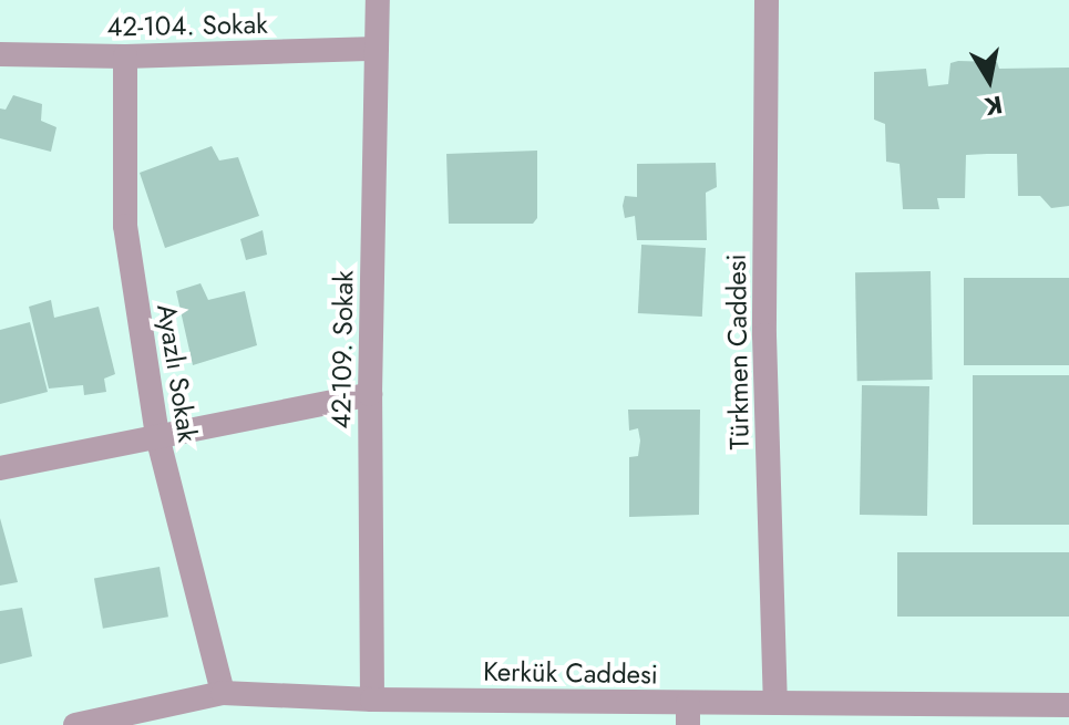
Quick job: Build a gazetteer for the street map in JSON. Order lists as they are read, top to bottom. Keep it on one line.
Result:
{"streets":{"street":["42-104. Sokak","42-109. Sokak","Türkmen Caddesi","Ayazlı Sokak","Kerkük Caddesi"]},"crossings":[["42-104. Sokak","42-109. Sokak"],["42-104. Sokak","Ayazlı Sokak"],["42-109. Sokak","Kerkük Caddesi"],["Türkmen Caddesi","Kerkük Caddesi"],["Ayazlı Sokak","Kerkük Caddesi"]],"north":"bottom"}
